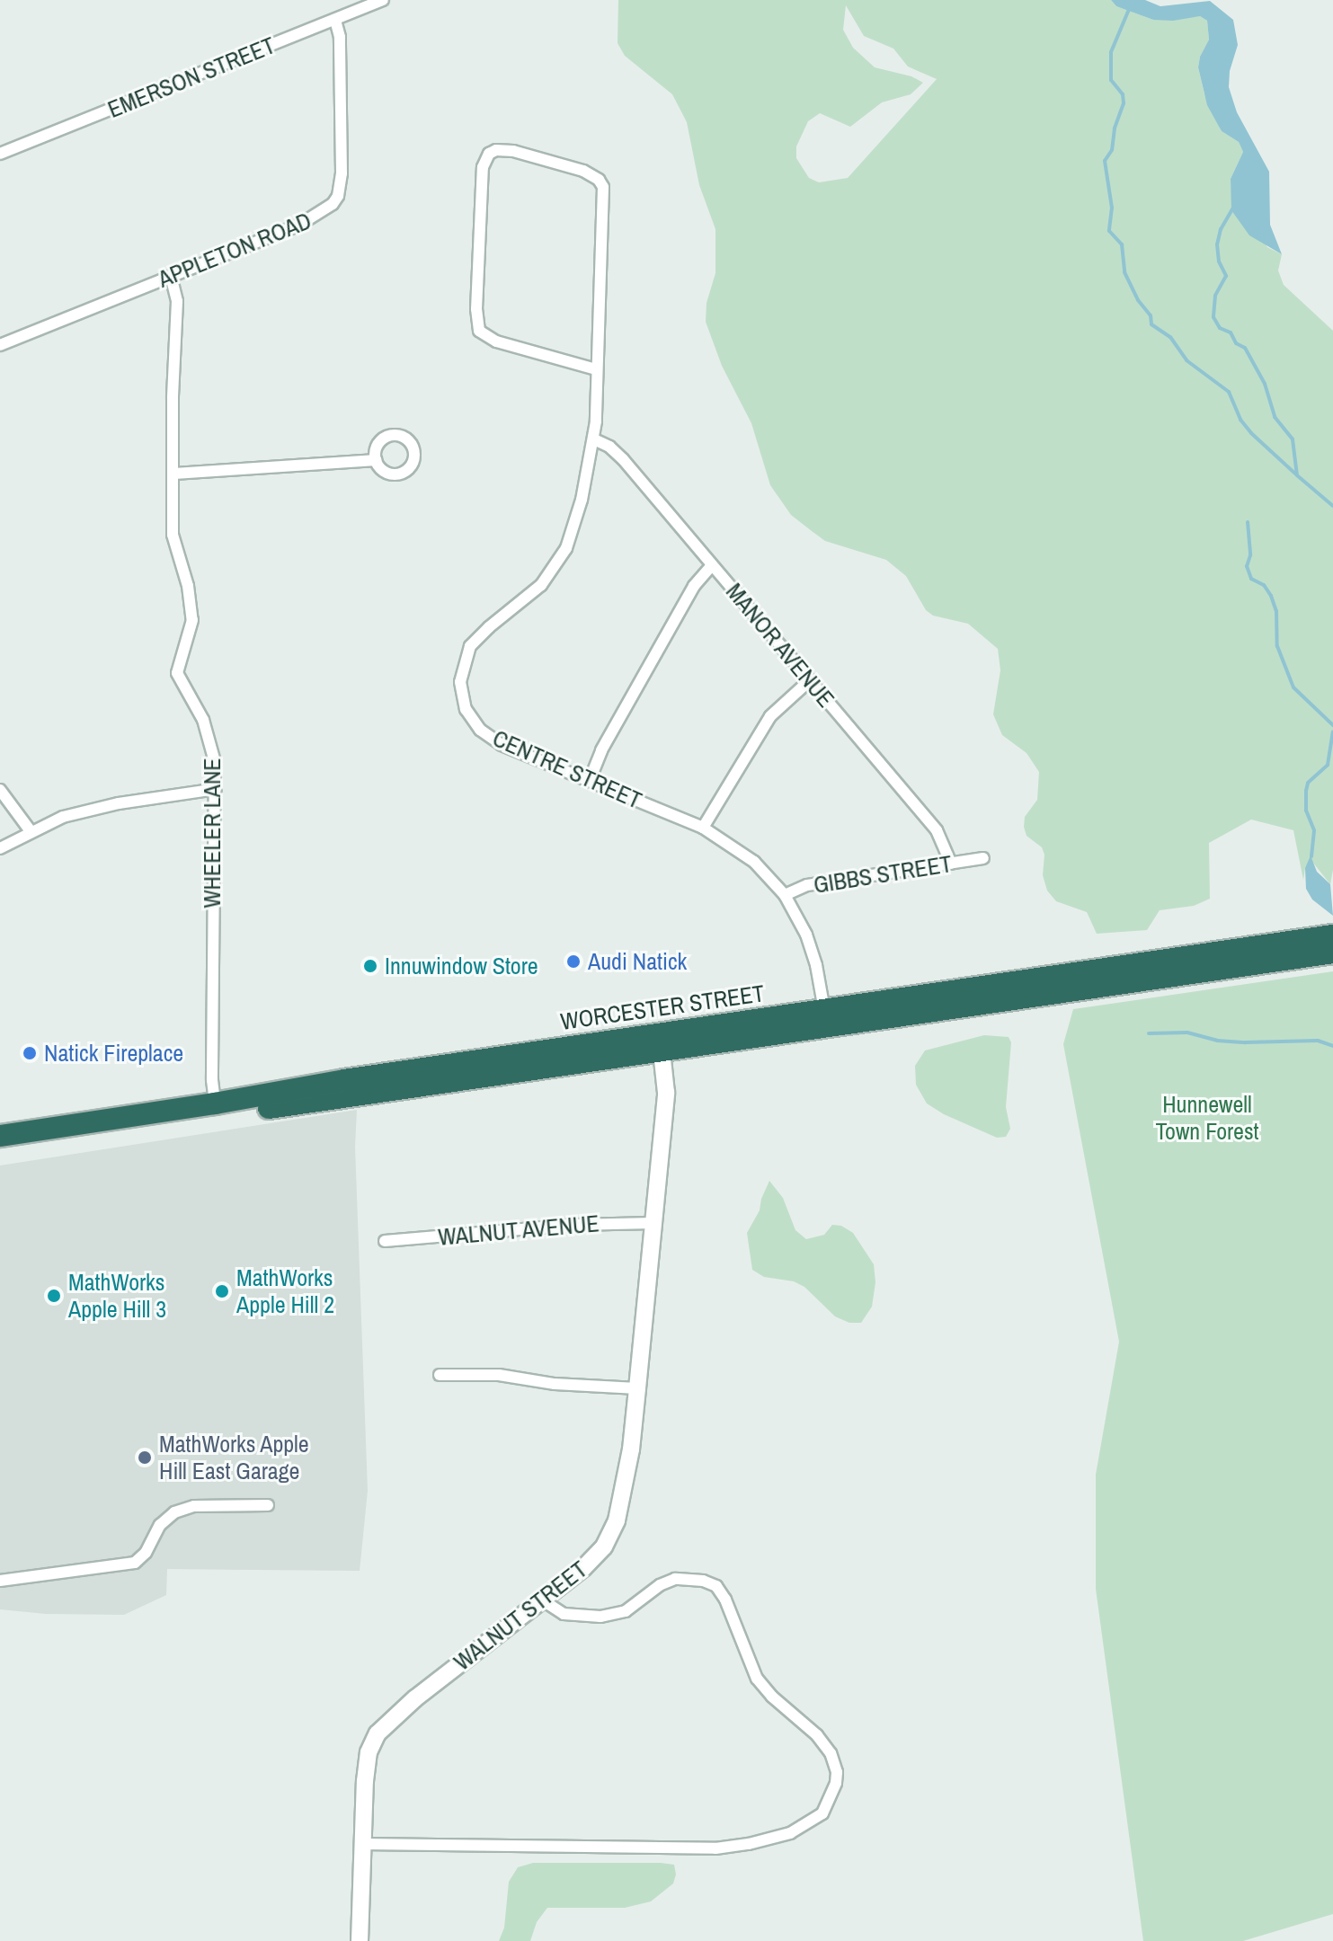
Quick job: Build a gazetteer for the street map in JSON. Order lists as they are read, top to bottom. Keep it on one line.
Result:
{"streets":{"highway":["WORCESTER STREET"],"street":["EMERSON STREET","APPLETON ROAD","MANOR AVENUE","CENTRE STREET","WHEELER LANE","GIBBS STREET","WALNUT AVENUE","WALNUT STREET"]},"crossings":[["EMERSON STREET","APPLETON ROAD"],["APPLETON ROAD","WHEELER LANE"],["MANOR AVENUE","CENTRE STREET"],["MANOR AVENUE","GIBBS STREET"],["CENTRE STREET","GIBBS STREET"],["CENTRE STREET","WORCESTER STREET"],["WHEELER LANE","WORCESTER STREET"],["WORCESTER STREET","WALNUT STREET"],["WALNUT AVENUE","WALNUT STREET"]],"parks":["Hunnewell Town Forest"],"places":["Audi Natick","Innuwindow Store","Natick Fireplace","MathWorks Apple Hill 2","MathWorks Apple Hill 3","MathWorks Apple Hill East Garage"]}
